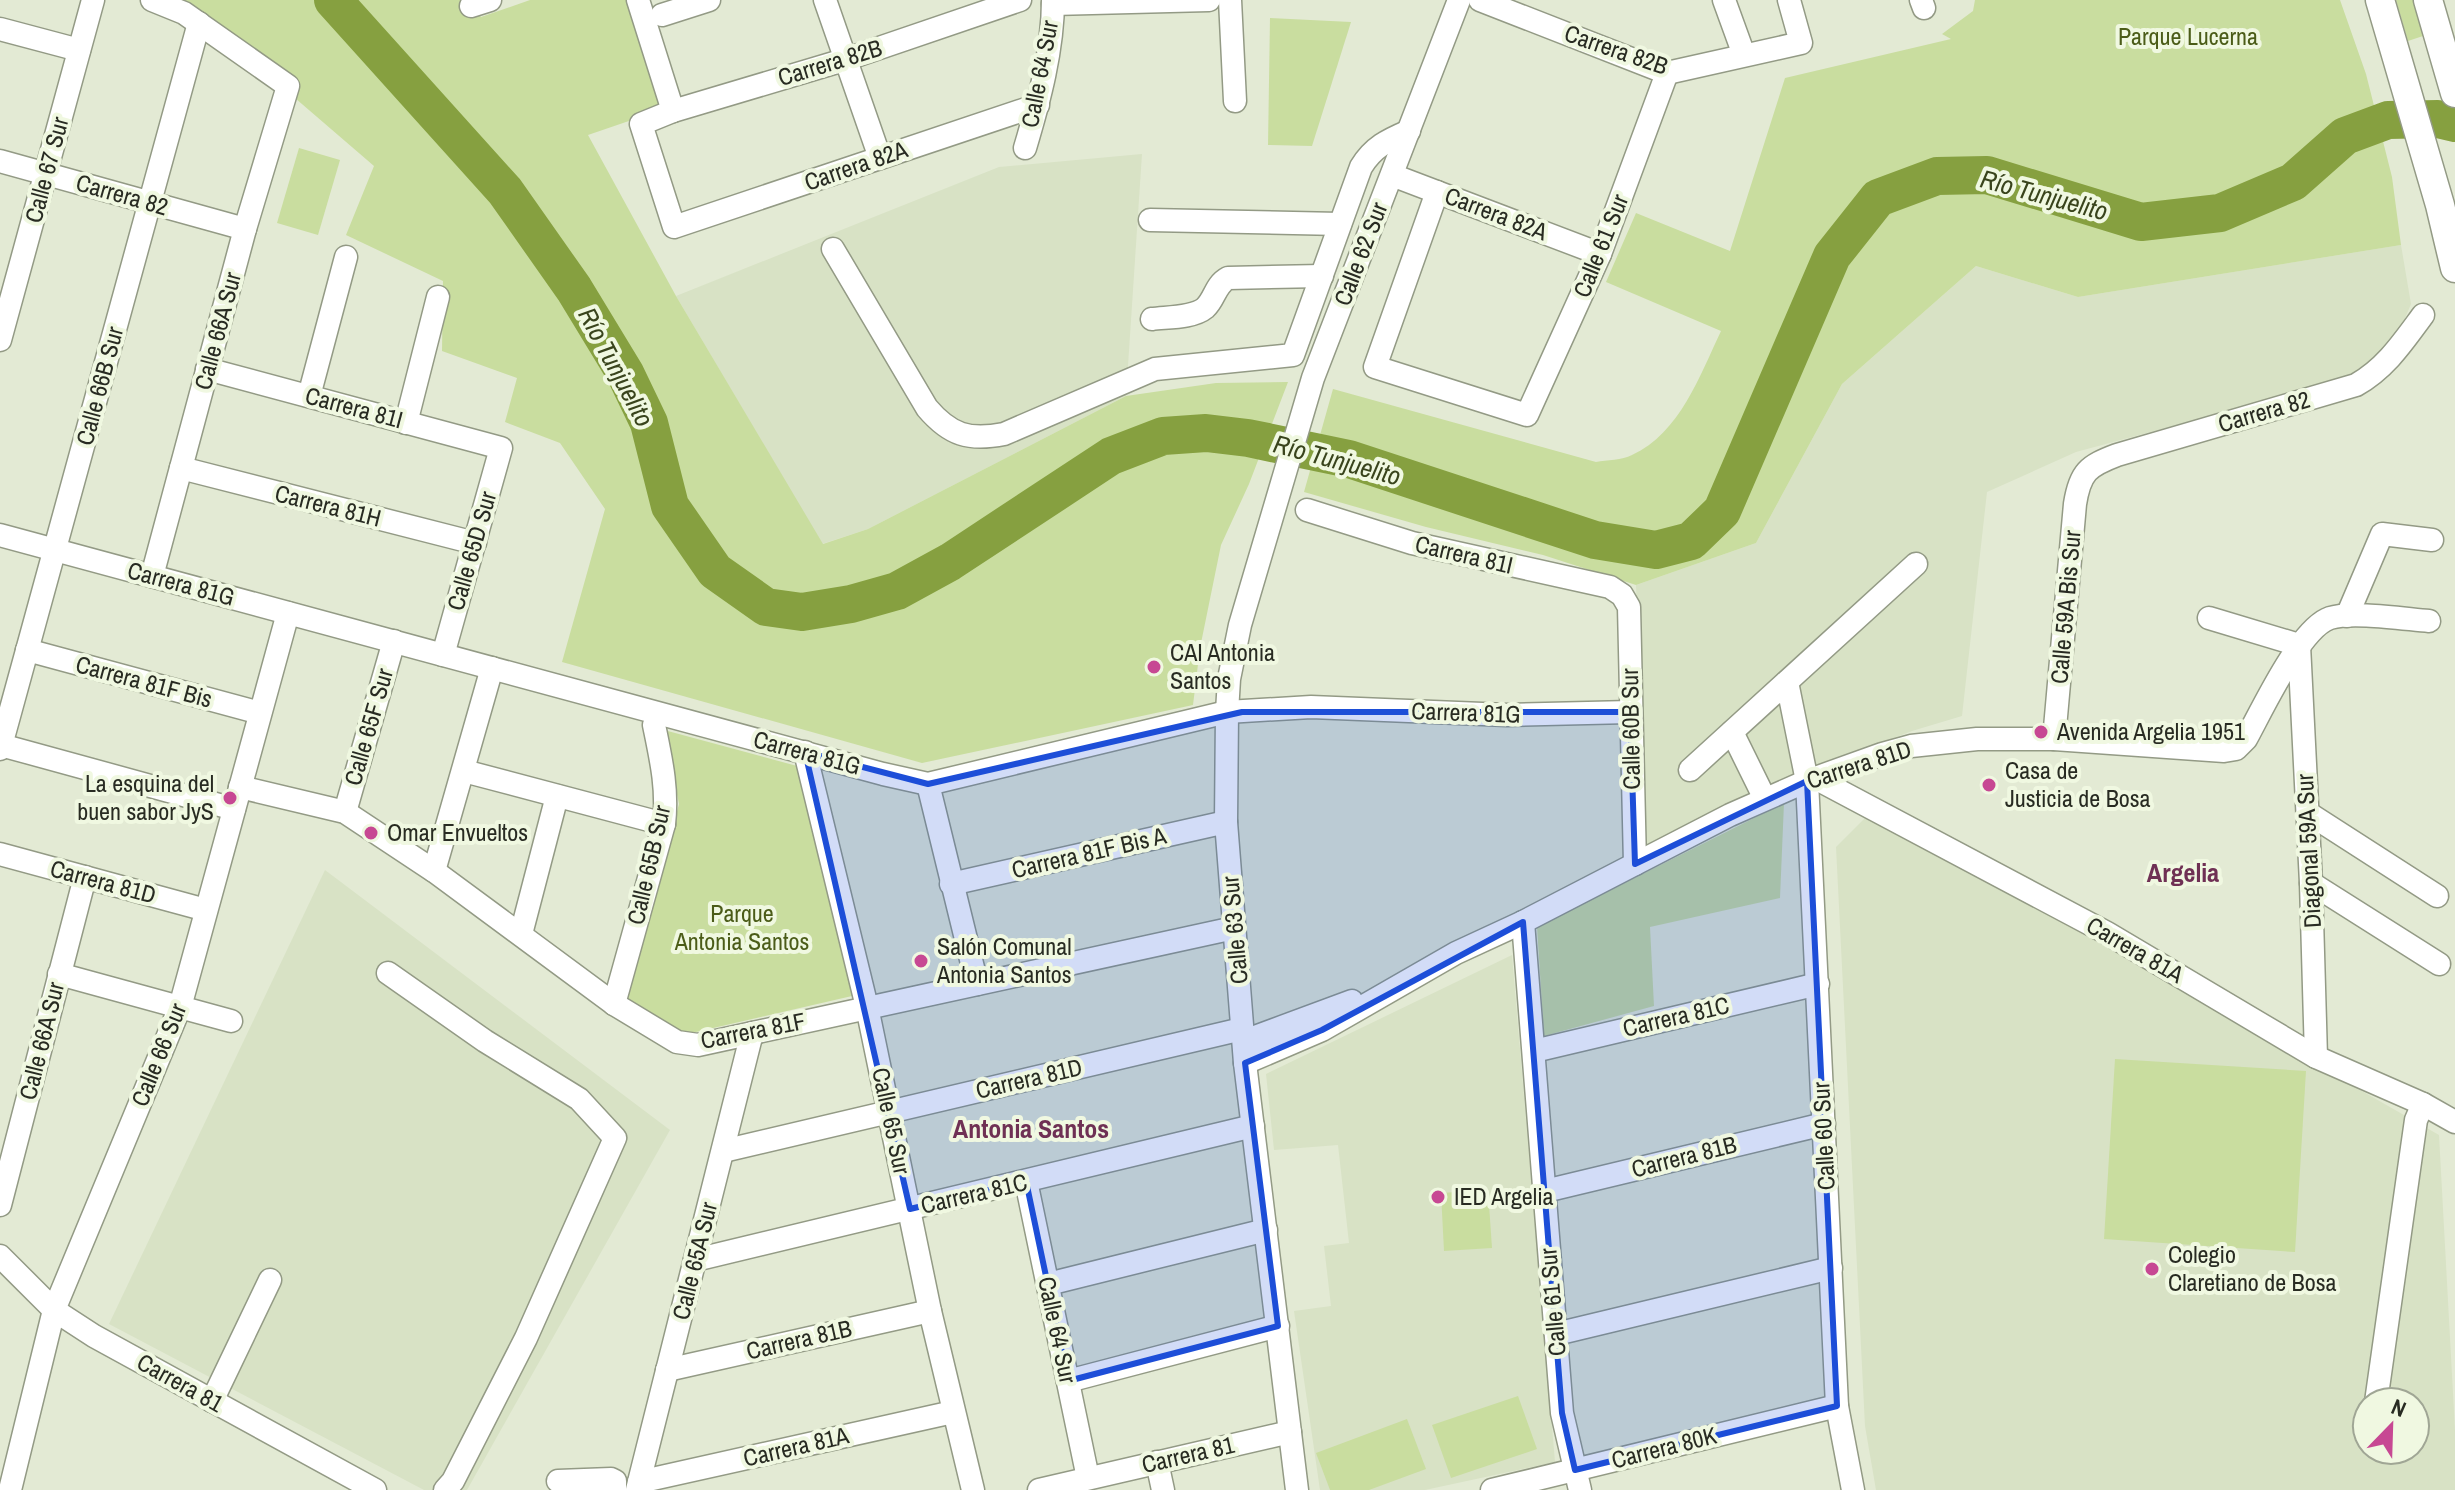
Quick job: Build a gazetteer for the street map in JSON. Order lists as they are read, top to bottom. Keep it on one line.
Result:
{"streets":{"street":["Carrera 82B","Calle 64 Sur","Carrera 82A","Calle 67 Sur","Carrera 82","Calle 61 Sur","Calle 62 Sur","Calle 66A Sur","Calle 66B Sur","Carrera 81I","Carrera 81H","Calle 65D Sur","Carrera 81G","Calle 59A Bis Sur","Carrera 81F Bis","Calle 65F Sur","Calle 60B Sur","Carrera 81D","Diagonal 59A Sur","Carrera 81F Bis A","Calle 65B Sur","Calle 63 Sur","Carrera 81A","Carrera 81C","Carrera 81F","Calle 66 Sur","Calle 65 Sur","Calle 60 Sur","Carrera 81B","Calle 65A Sur","Carrera 81","Carrera 80K"]},"crossings":[["Carrera 82B","Carrera 82A"],["Carrera 82B","Calle 61 Sur"],["Calle 64 Sur","Carrera 82A"],["Calle 64 Sur","Carrera 81C"],["Calle 64 Sur","Carrera 81"],["Carrera 82A","Calle 61 Sur"],["Carrera 82A","Calle 62 Sur"],["Calle 67 Sur","Carrera 82"],["Carrera 82","Calle 66A Sur"],["Carrera 82","Calle 66B Sur"],["Carrera 82","Calle 59A Bis Sur"],["Calle 61 Sur","Carrera 81D"],["Calle 61 Sur","Carrera 81C"],["Calle 61 Sur","Carrera 81B"],["Calle 61 Sur","Carrera 80K"],["Calle 62 Sur","Calle 63 Sur"],["Calle 66A Sur","Calle 66B Sur"],["Calle 66A Sur","Carrera 81I"],["Calle 66A Sur","Carrera 81H"],["Calle 66A Sur","Carrera 81G"],["Calle 66A Sur","Carrera 81D"],["Calle 66B Sur","Carrera 81G"],["Calle 66B Sur","Carrera 81F Bis"],["Calle 66B Sur","Carrera 81F"],["Carrera 81I","Calle 65D Sur"],["Carrera 81I","Calle 60B Sur"],["Carrera 81H","Calle 65D Sur"],["Calle 65D Sur","Carrera 81G"],["Carrera 81G","Calle 65F Sur"],["Carrera 81G","Calle 60B Sur"],["Carrera 81G","Calle 63 Sur"],["Carrera 81G","Calle 66 Sur"],["Carrera 81G","Calle 65 Sur"],["Calle 59A Bis Sur","Carrera 81D"],["Carrera 81F Bis","Calle 66 Sur"],["Calle 65F Sur","Carrera 81F"],["Calle 60B Sur","Carrera 81D"],["Carrera 81D","Diagonal 59A Sur"],["Carrera 81D","Calle 63 Sur"],["Carrera 81D","Carrera 81A"],["Carrera 81D","Calle 66 Sur"],["Carrera 81D","Calle 65 Sur"],["Carrera 81D","Calle 60 Sur"],["Carrera 81D","Calle 65A Sur"],["Diagonal 59A Sur","Carrera 81A"],["Carrera 81F Bis A","Calle 63 Sur"],["Calle 65B Sur","Carrera 81F"],["Calle 63 Sur","Carrera 81C"],["Calle 63 Sur","Carrera 81F"],["Calle 63 Sur","Carrera 81"],["Carrera 81A","Calle 65 Sur"],["Carrera 81A","Calle 60 Sur"],["Carrera 81A","Calle 65A Sur"],["Carrera 81C","Calle 65 Sur"],["Carrera 81C","Calle 60 Sur"],["Carrera 81C","Calle 65A Sur"],["Carrera 81F","Calle 66 Sur"],["Carrera 81F","Calle 65 Sur"],["Carrera 81F","Calle 65A Sur"],["Calle 66 Sur","Carrera 81"],["Calle 65 Sur","Carrera 81B"],["Calle 60 Sur","Carrera 81B"],["Calle 60 Sur","Carrera 80K"],["Carrera 81B","Calle 65A Sur"]],"districts":["Argelia","Antonia Santos"],"water":["Río Tunjuelito"],"parks":["Parque Lucerna","Parque Antonia Santos"],"places":["CAI Antonia Santos","Avenida Argelia 1951","Casa de Justicia de Bosa","La esquina del buen sabor JyS","Omar Envueltos","Salón Comunal Antonia Santos","IED Argelia","Colegio Claretiano de Bosa"],"north":"top right"}
